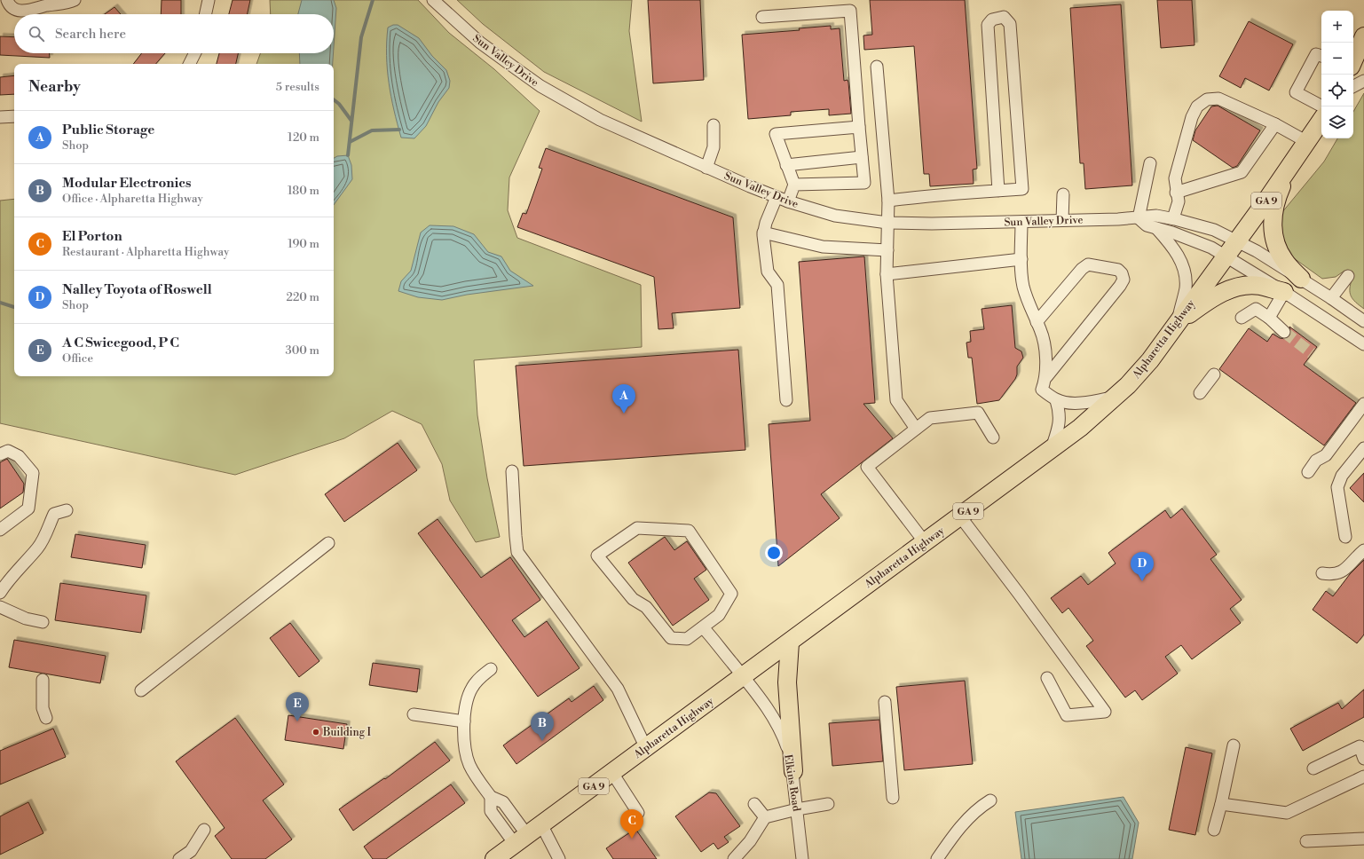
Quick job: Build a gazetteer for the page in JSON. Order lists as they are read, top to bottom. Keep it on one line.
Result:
{"streets":{"highway":["GA 9","Alpharetta Highway"],"street":["Sun Valley Drive","Elkins Road"]},"crossings":[["Sun Valley Drive","Alpharetta Highway"],["Alpharetta Highway","Elkins Road"]],"places":["Building I"],"page":{"map_buttons":["+","−"],"search":"Search here","heading":["Nearby","5 results"],"list":[{"mark":"A","name":"Public Storage","note":"Shop","value":"120 m"},{"mark":"B","name":"Modular Electronics","note":"Office · Alpharetta Highway","value":"180 m"},{"mark":"C","name":"El Porton","note":"Restaurant · Alpharetta Highway","value":"190 m"},{"mark":"D","name":"Nalley Toyota of Roswell","note":"Shop","value":"220 m"},{"mark":"E","name":"A C Swicegood, P C","note":"Office","value":"300 m"}],"pins":["A","D","E","B","C"]}}
